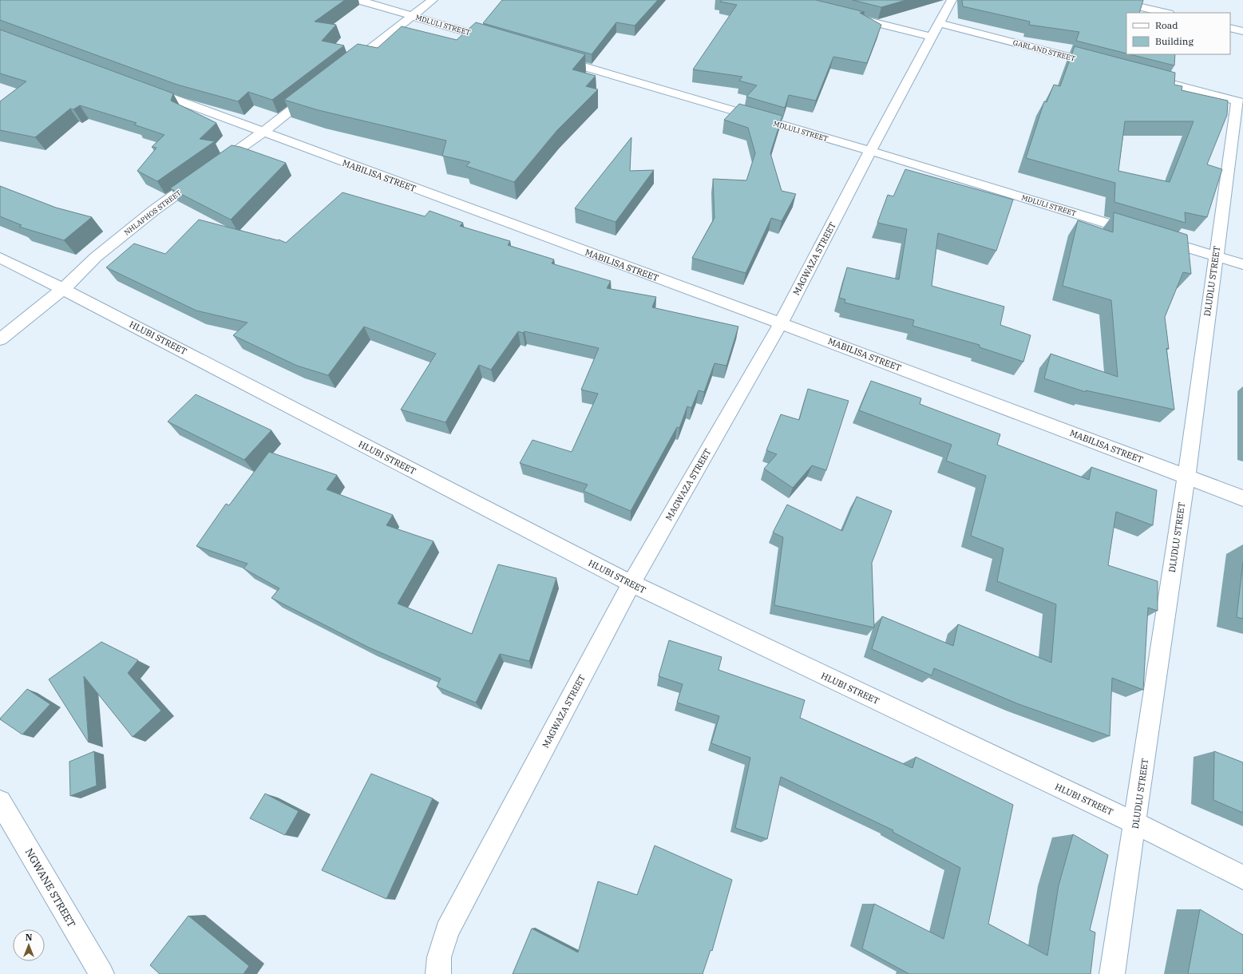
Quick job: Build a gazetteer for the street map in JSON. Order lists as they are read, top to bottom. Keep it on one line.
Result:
{"streets":{"street":["MDLULI STREET","GARLAND STREET","MABILISA STREET","NHLAPHOS STREET","MAGWAZA STREET","DLUDLU STREET","HLUBI STREET","NGWANE STREET"]},"crossings":[["MDLULI STREET","MAGWAZA STREET"],["GARLAND STREET","MAGWAZA STREET"],["MABILISA STREET","NHLAPHOS STREET"],["MABILISA STREET","MAGWAZA STREET"],["MABILISA STREET","DLUDLU STREET"],["NHLAPHOS STREET","HLUBI STREET"],["MAGWAZA STREET","HLUBI STREET"],["DLUDLU STREET","HLUBI STREET"]],"legend":["Road","Building"],"north":"top"}
